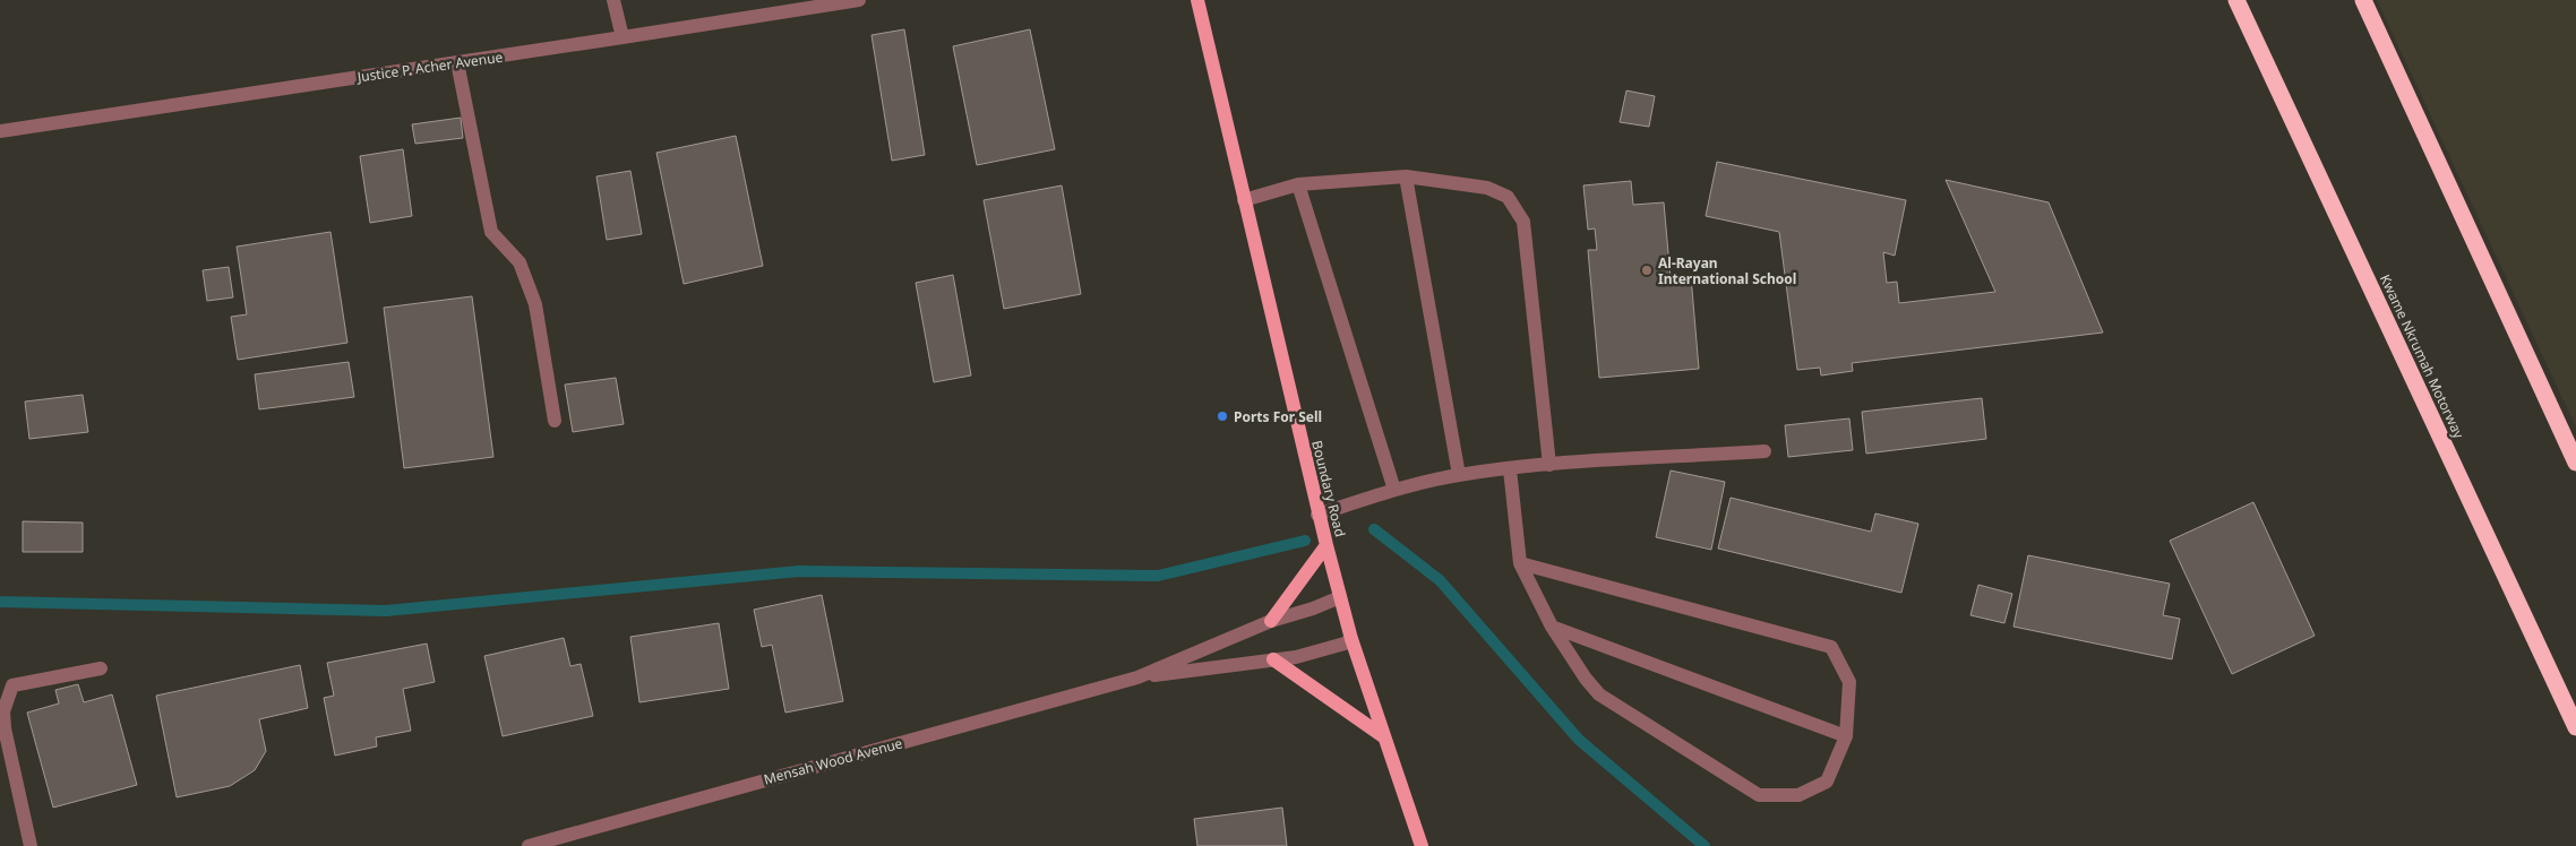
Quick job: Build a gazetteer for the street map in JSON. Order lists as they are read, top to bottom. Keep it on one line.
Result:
{"streets":{"highway":["Kwame Nkrumah Motorway"],"main road":["Boundary Road"],"street":["Justice P. Acher Avenue","Mensah Wood Avenue"]},"crossings":[["Boundary Road","Mensah Wood Avenue"]],"places":["Al-Rayan International School","Ports For Sell"]}
